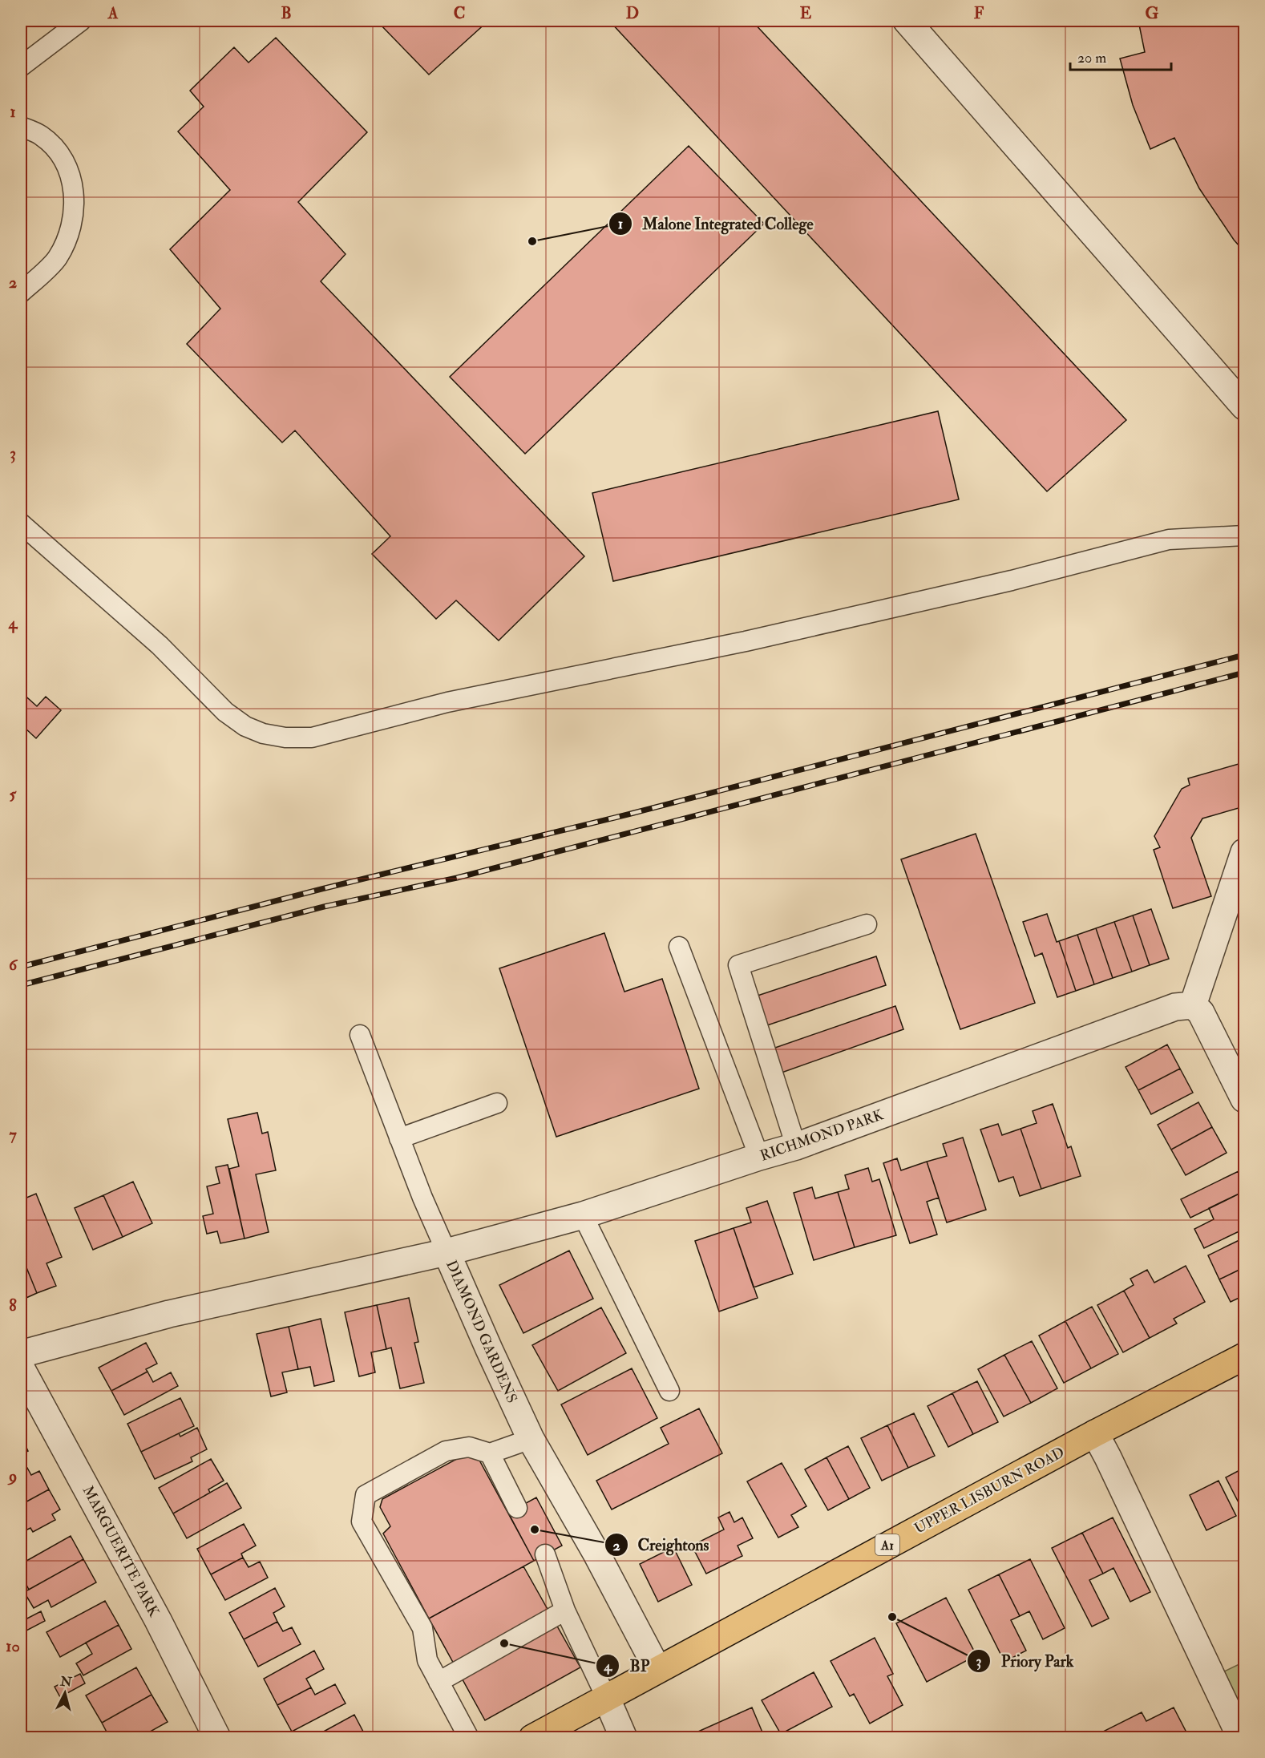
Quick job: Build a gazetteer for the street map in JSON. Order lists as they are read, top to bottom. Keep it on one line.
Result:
{"streets":{"main road":["UPPER LISBURN ROAD","A1"],"street":["RICHMOND PARK","DIAMOND GARDENS","MARGUERITE PARK"]},"crossings":[["RICHMOND PARK","DIAMOND GARDENS"],["DIAMOND GARDENS","UPPER LISBURN ROAD"]],"places":["Malone Integrated College","Creightons","Priory Park","BP"],"scale_bar":"20 m","north":"top","grid":{"columns":["A","B","C","D","E","F","G"],"rows":["1","2","3","4","5","6","7","8","9","10"]}}
